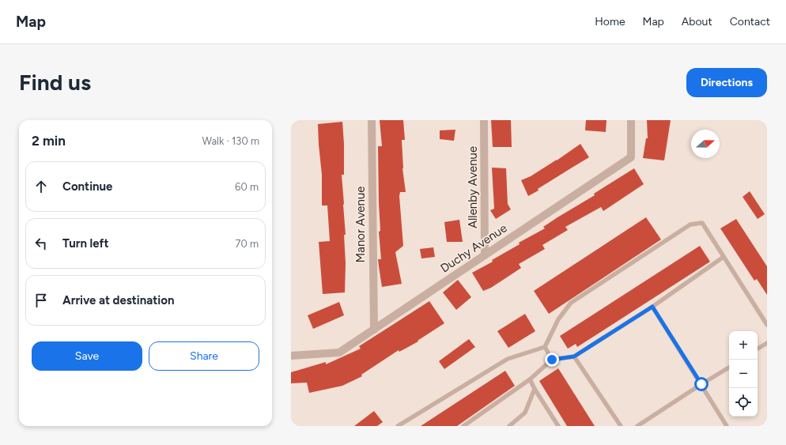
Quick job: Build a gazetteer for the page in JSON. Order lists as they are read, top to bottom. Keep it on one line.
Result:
{"streets":{"street":["Allenby Avenue","Manor Avenue","Duchy Avenue"]},"crossings":[["Allenby Avenue","Duchy Avenue"],["Manor Avenue","Duchy Avenue"]],"north":"right","page":{"header":"Map","nav":["Home","Map","About","Contact"],"buttons":["Directions",["Save","Share"]],"title":"Find us","heading":["2 min","Walk · 130 m"],"list":[["Continue","60 m"],["Turn left","70 m"],"Arrive at destination"],"map_buttons":["+","−"]}}
